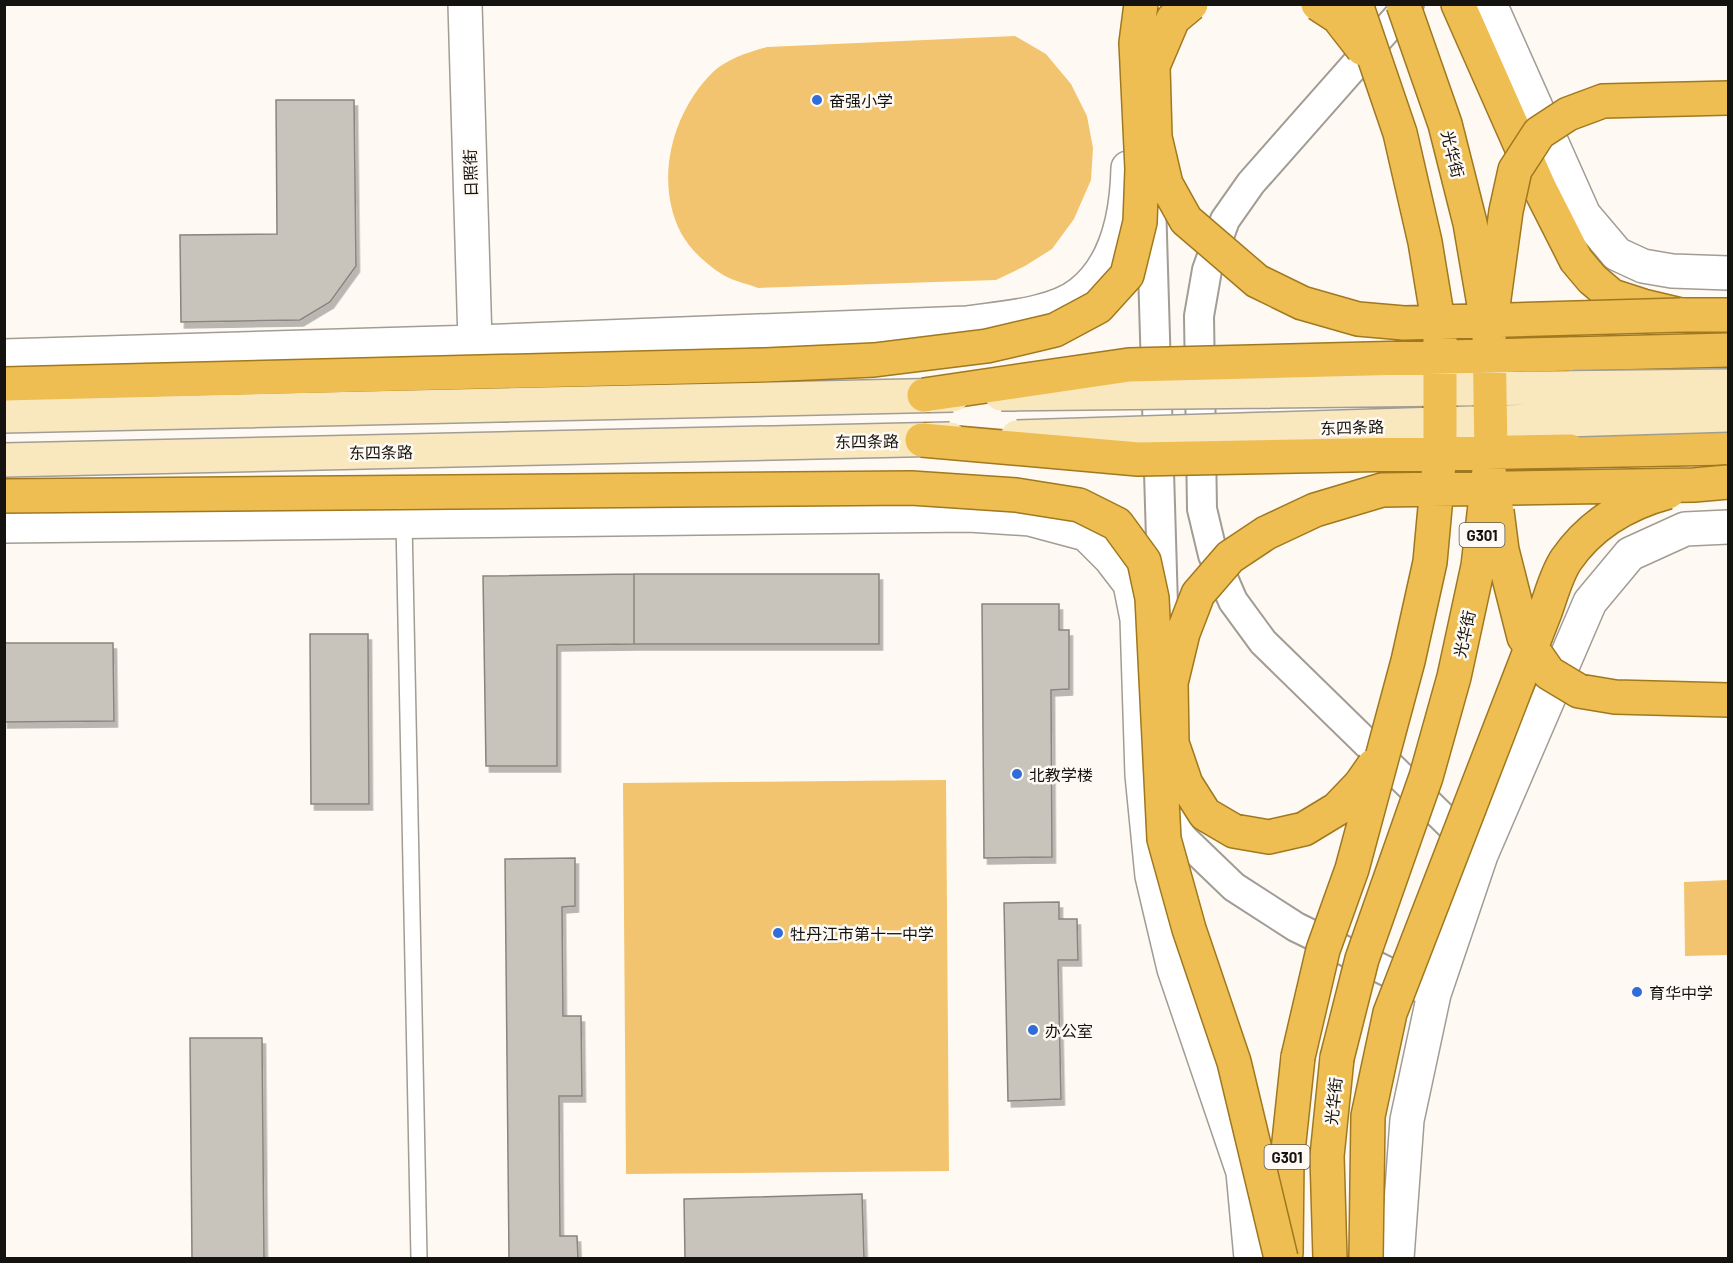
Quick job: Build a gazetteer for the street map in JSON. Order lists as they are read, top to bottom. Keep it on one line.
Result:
{"streets":{"highway":["光华街","G301"],"main road":["东四条路"],"street":["日照街"]},"places":["奋强小学","北教学楼","牡丹江市第十一中学","育华中学","办公室"]}
